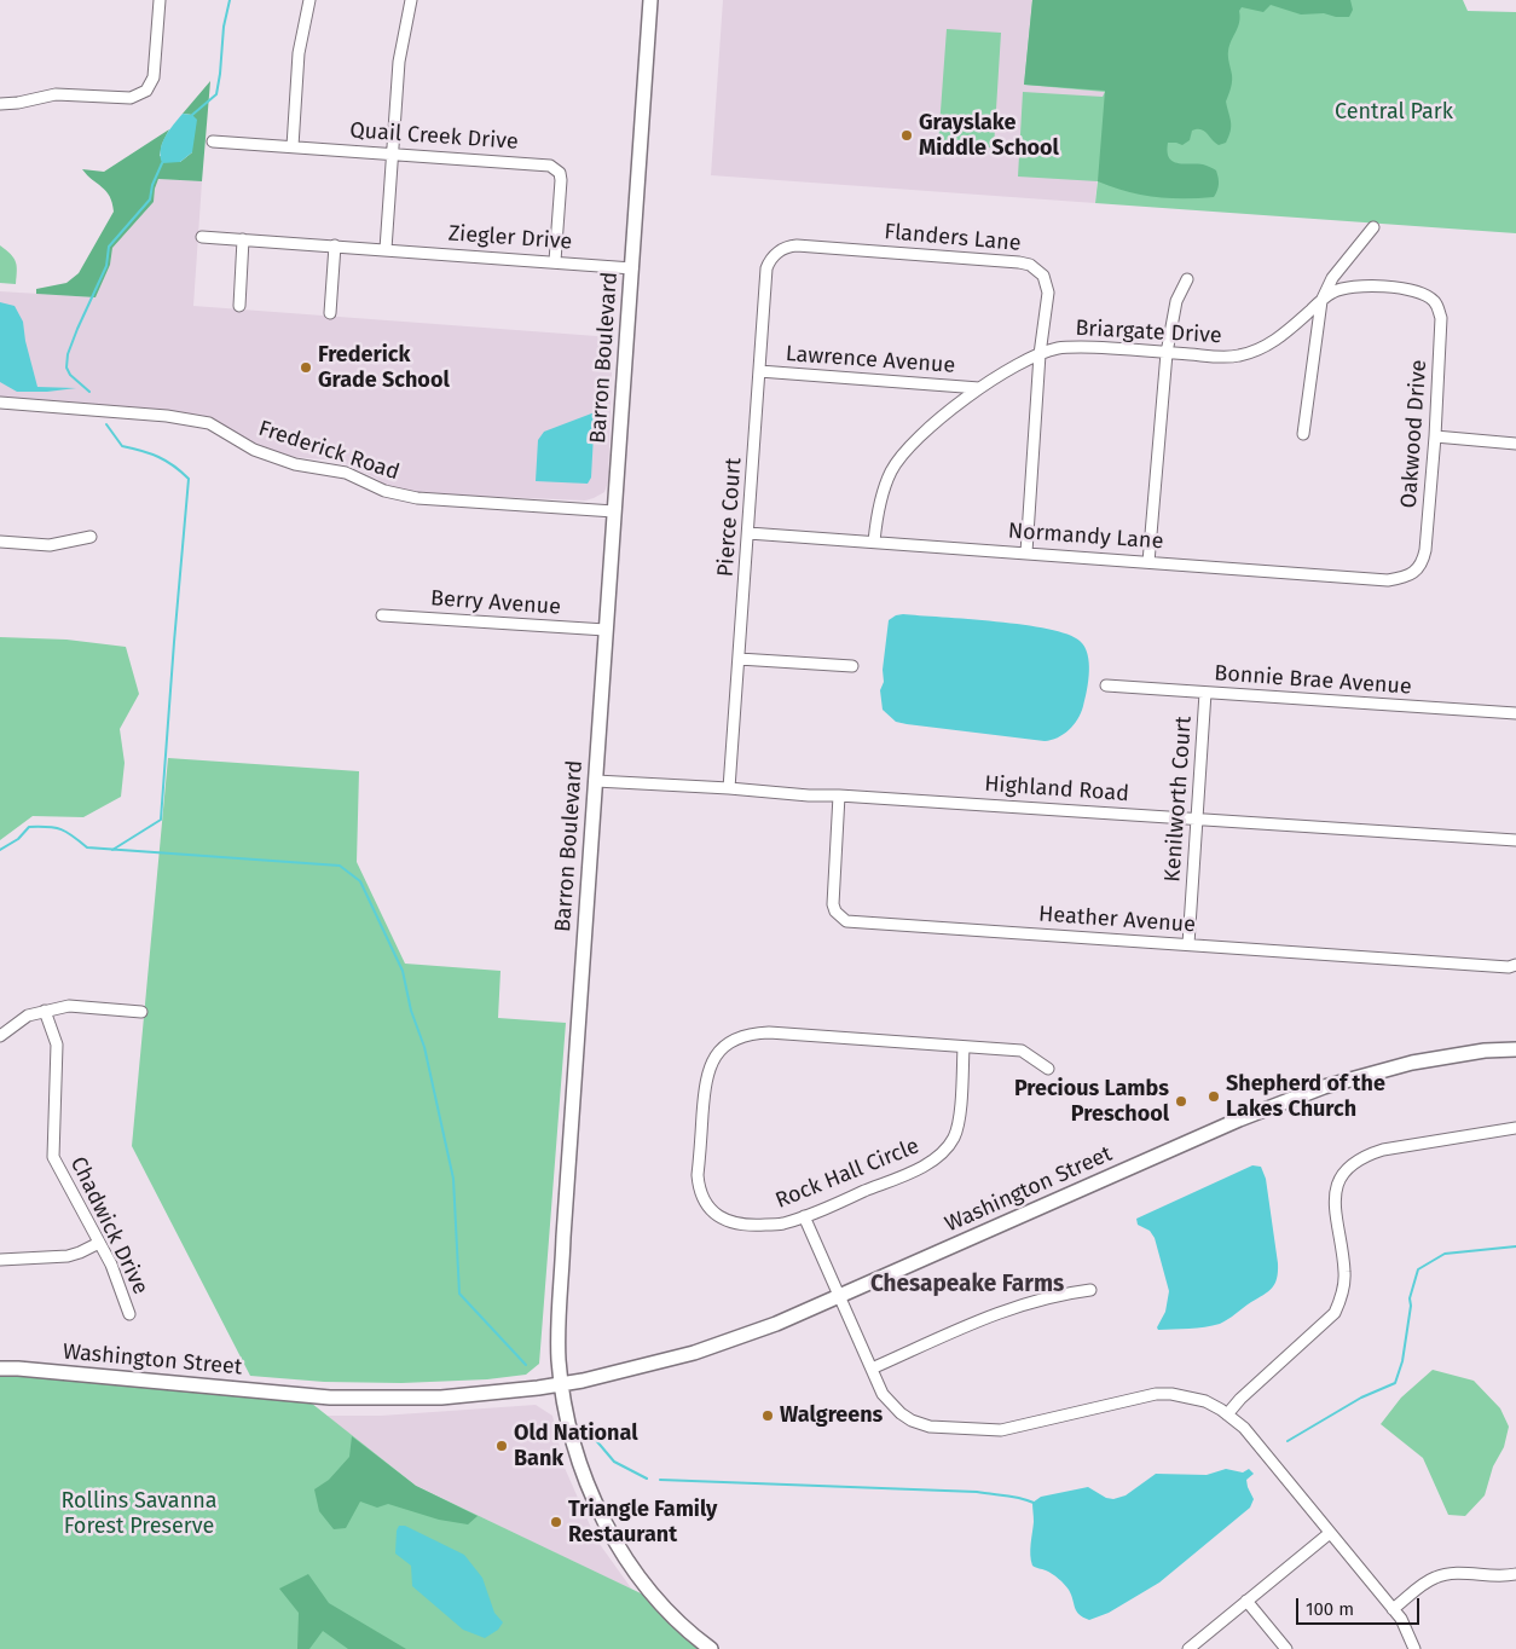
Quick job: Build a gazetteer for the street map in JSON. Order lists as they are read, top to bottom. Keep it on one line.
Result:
{"streets":{"main road":["Barron Boulevard","Washington Street"],"street":["Quail Creek Drive","Ziegler Drive","Flanders Lane","Briargate Drive","Lawrence Avenue","Oakwood Drive","Frederick Road","Pierce Court","Normandy Lane","Berry Avenue","Bonnie Brae Avenue","Highland Road","Kenilworth Court","Heather Avenue","Rock Hall Circle","Chadwick Drive"]},"crossings":[["Quail Creek Drive","Ziegler Drive"],["Ziegler Drive","Barron Boulevard"],["Flanders Lane","Briargate Drive"],["Flanders Lane","Pierce Court"],["Briargate Drive","Lawrence Avenue"],["Briargate Drive","Oakwood Drive"],["Briargate Drive","Normandy Lane"],["Barron Boulevard","Frederick Road"],["Barron Boulevard","Berry Avenue"],["Barron Boulevard","Highland Road"],["Barron Boulevard","Washington Street"],["Lawrence Avenue","Pierce Court"],["Oakwood Drive","Normandy Lane"],["Pierce Court","Normandy Lane"],["Pierce Court","Highland Road"],["Bonnie Brae Avenue","Kenilworth Court"],["Highland Road","Kenilworth Court"],["Highland Road","Heather Avenue"],["Kenilworth Court","Heather Avenue"]],"districts":["Chesapeake Farms"],"parks":["Central Park","Rollins Savanna Forest Preserve"],"places":["Grayslake Middle School","Frederick Grade School","Shepherd of the Lakes Church","Precious Lambs Preschool","Walgreens","Old National Bank","Triangle Family Restaurant"],"scale_bar":"100 m"}
